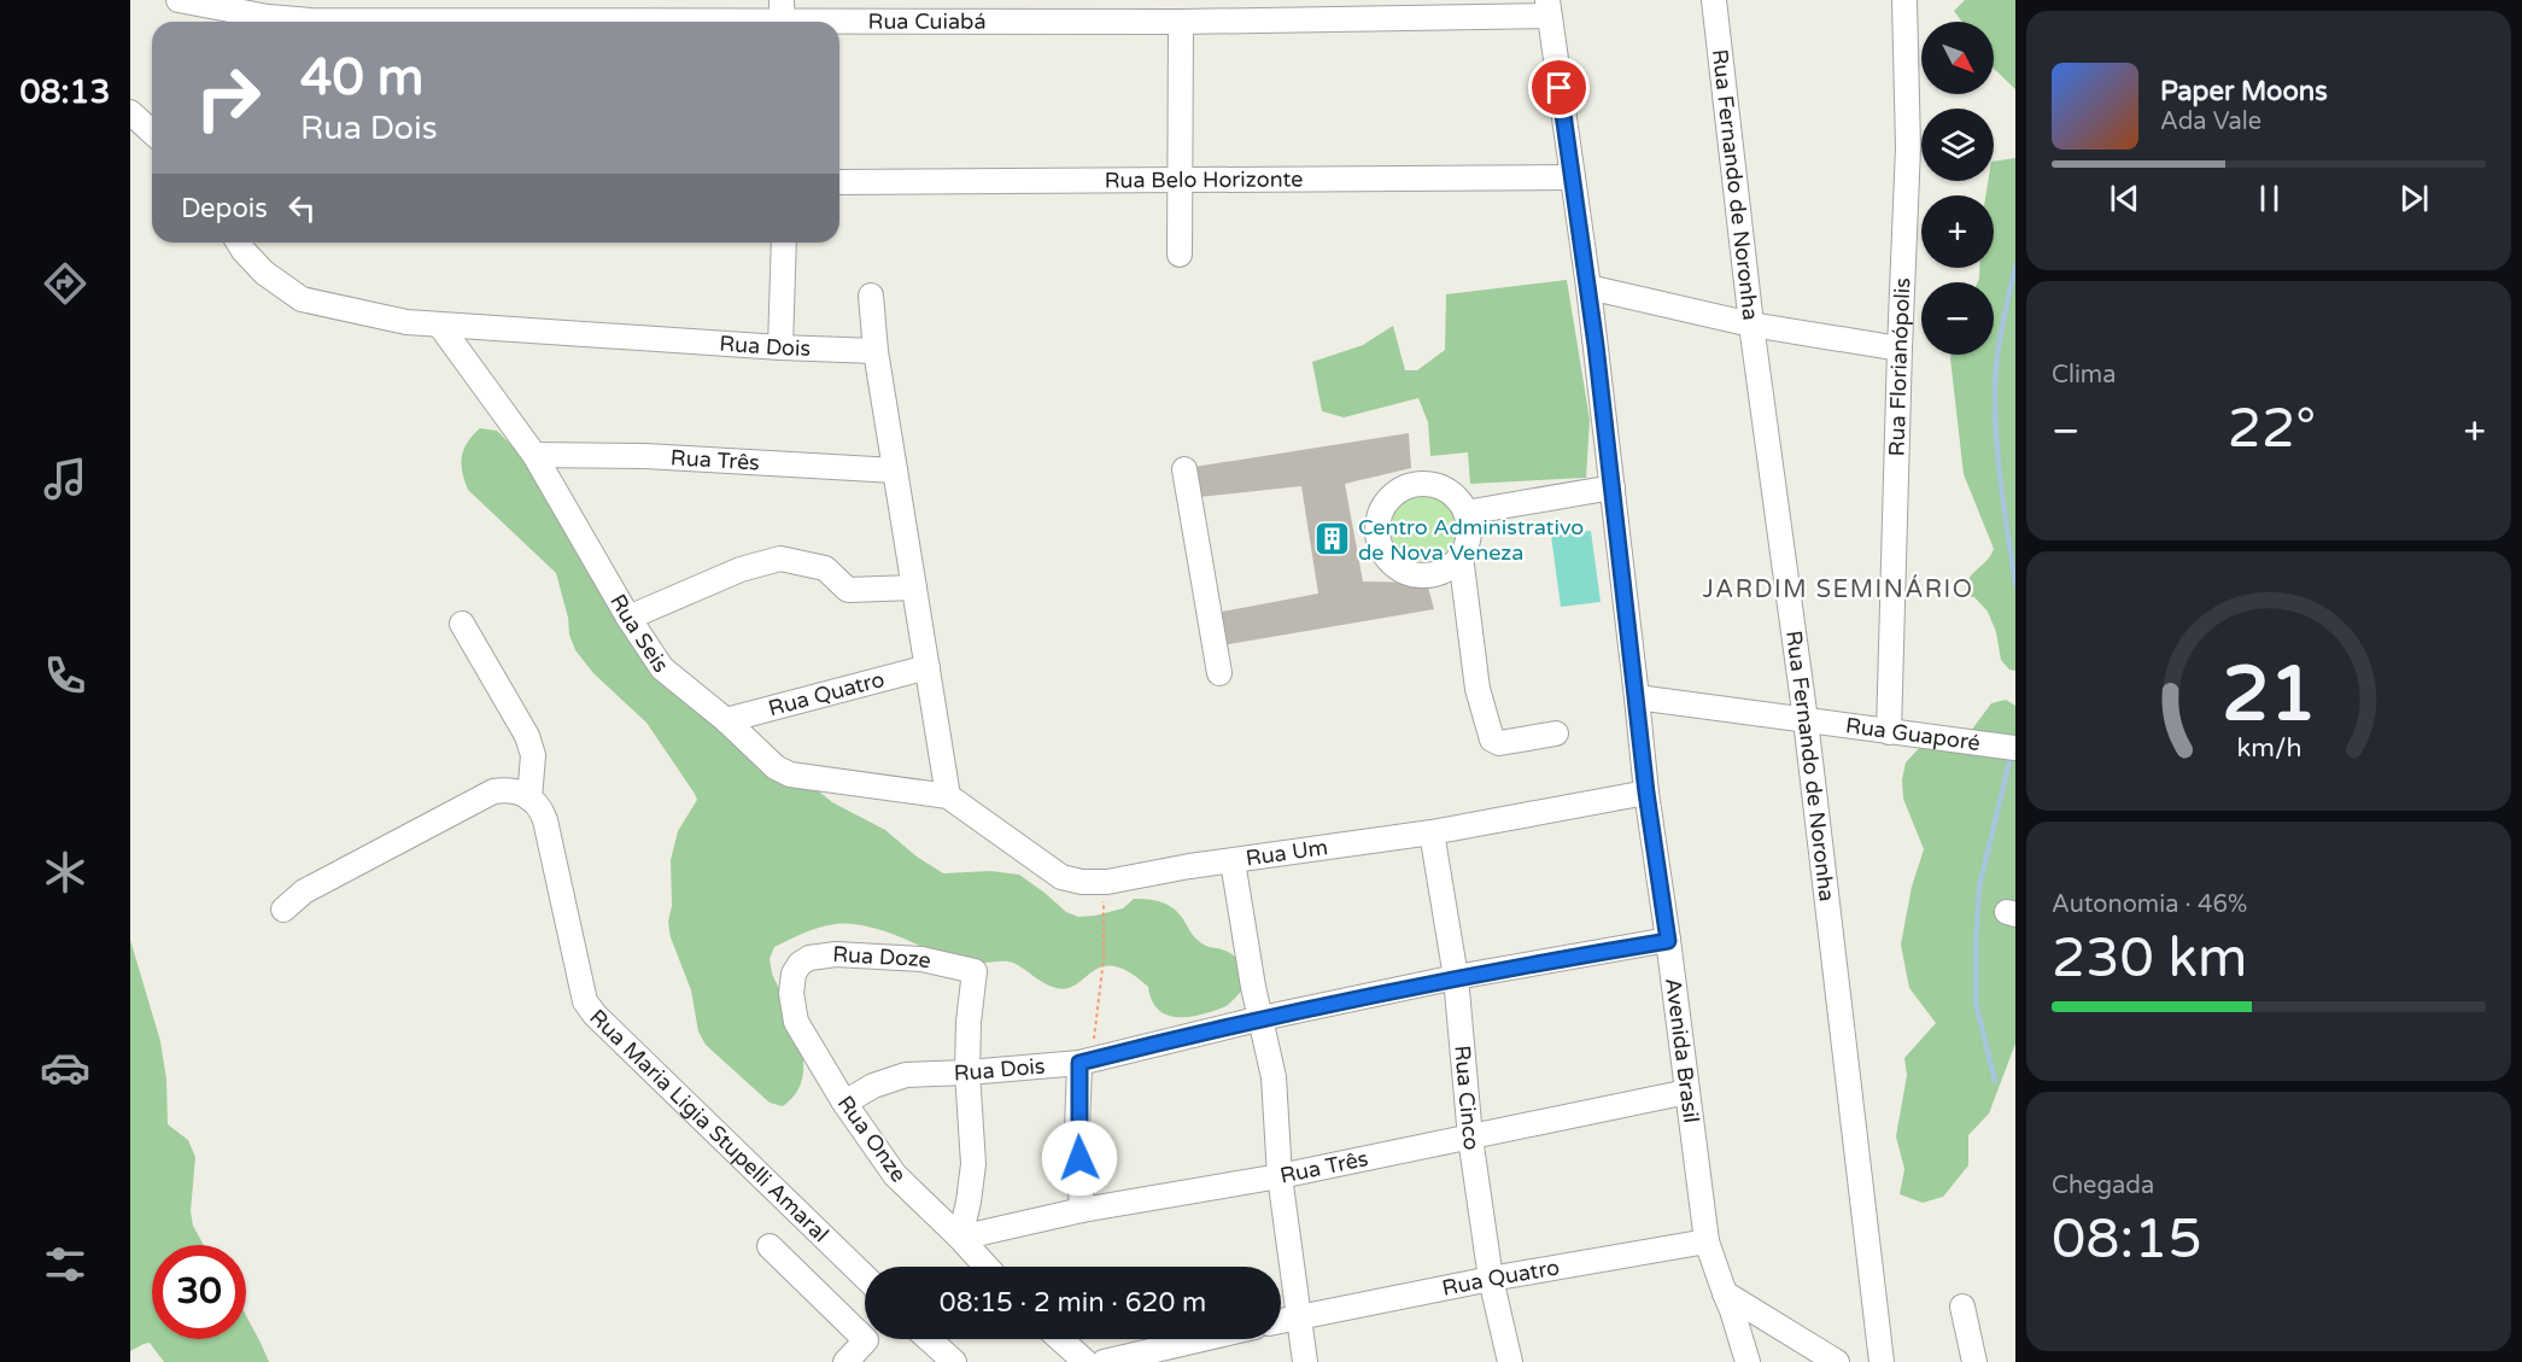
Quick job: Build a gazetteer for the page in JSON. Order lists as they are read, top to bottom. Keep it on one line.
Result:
{"streets":{"street":["Rua Cuiabá","Rua Belo Horizonte","Rua Fernando de Noronha","Rua Dois","Rua Florianópolis","Rua Três","Rua Seis","Rua Quatro","Rua Guaporé","Rua Um","Rua Doze","Avenida Brasil","Rua Cinco","Rua Maria Ligia Stupelli Amaral","Rua Onze"]},"crossings":[["Rua Cuiabá","Avenida Brasil"],["Rua Belo Horizonte","Avenida Brasil"],["Rua Fernando de Noronha","Rua Guaporé"],["Rua Dois","Rua Seis"],["Rua Dois","Rua Doze"],["Rua Dois","Avenida Brasil"],["Rua Dois","Rua Cinco"],["Rua Dois","Rua Onze"],["Rua Florianópolis","Rua Guaporé"],["Rua Três","Rua Seis"],["Rua Três","Avenida Brasil"],["Rua Três","Rua Cinco"],["Rua Três","Rua Onze"],["Rua Seis","Rua Quatro"],["Rua Seis","Rua Um"],["Rua Quatro","Avenida Brasil"],["Rua Quatro","Rua Cinco"],["Rua Guaporé","Avenida Brasil"],["Rua Um","Avenida Brasil"],["Rua Um","Rua Cinco"],["Rua Doze","Rua Onze"]],"districts":["JARDIM SEMINÁRIO"],"places":{"building":["Centro Administrativo de Nova Veneza"]},"north":"bottom right","page":{"tabs":"08:13","map_buttons":["+","−"],"turn":["40 m","Rua Dois"],"song":["Paper Moons","Ada Vale"],"then":"Depois","tile":["Clima",["Autonomia · 46%","230 km"],["Chegada","08:15"]],"heat":["−","22°","+"],"limit":"30","trip":"08:15 · 2 min · 620 m","gauge":["21","km/h"]}}
